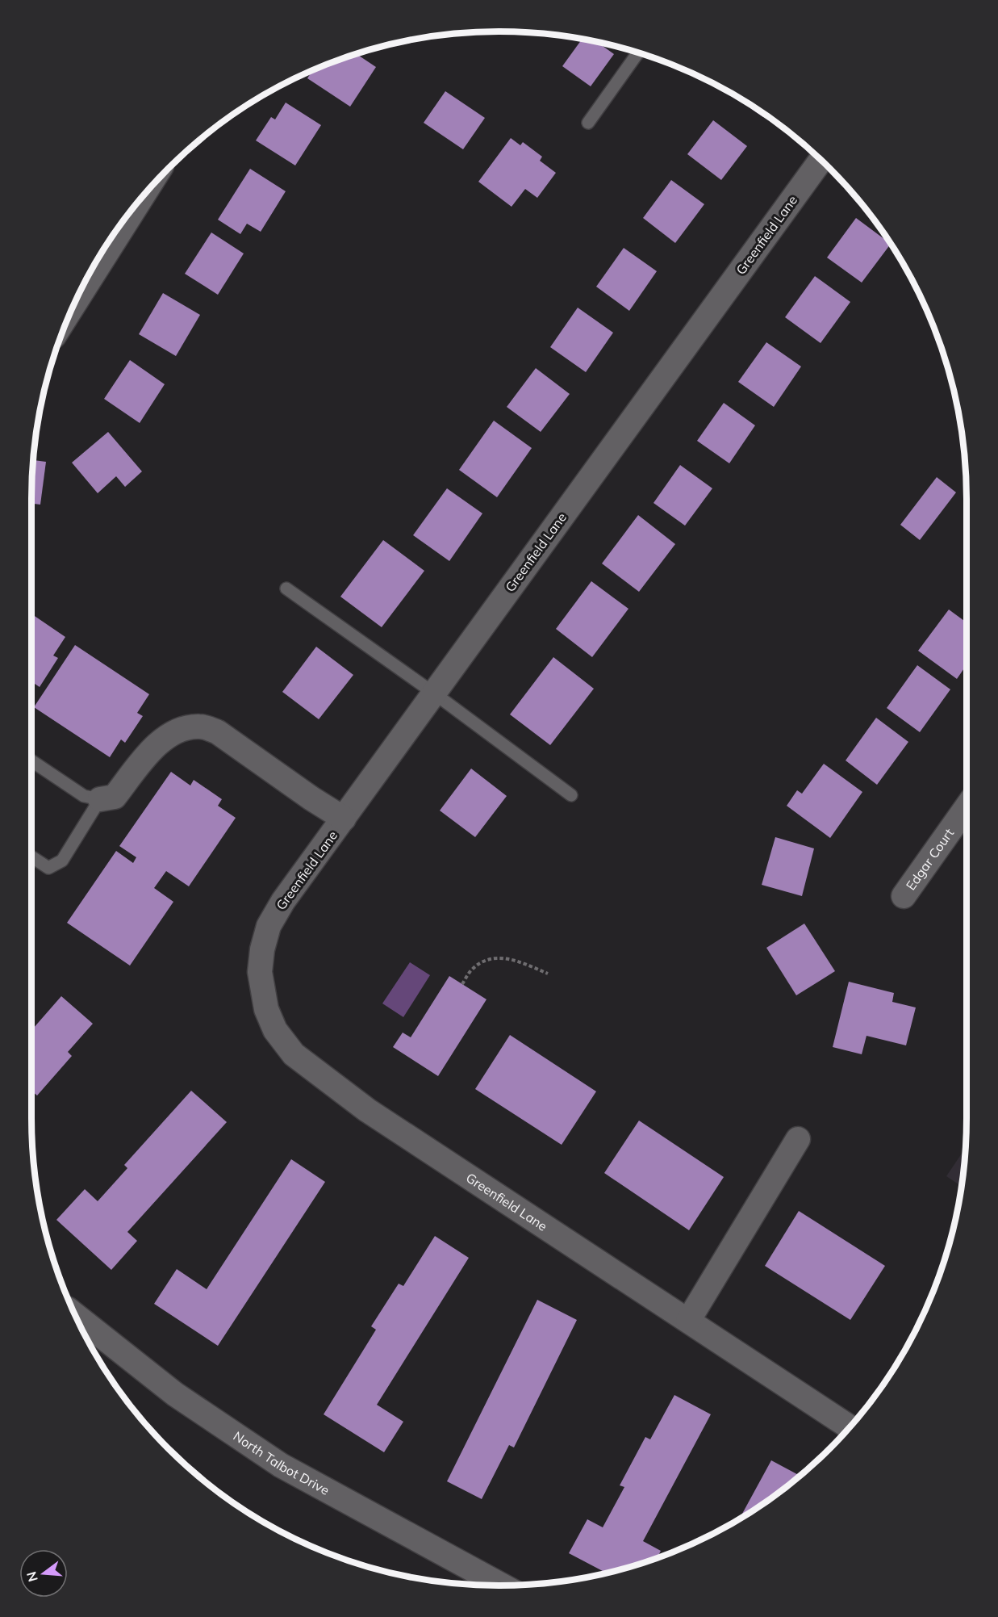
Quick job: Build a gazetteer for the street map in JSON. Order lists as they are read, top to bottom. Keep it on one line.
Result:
{"streets":{"street":["Greenfield Lane","Edgar Court","North Talbot Drive"]},"north":"left"}
